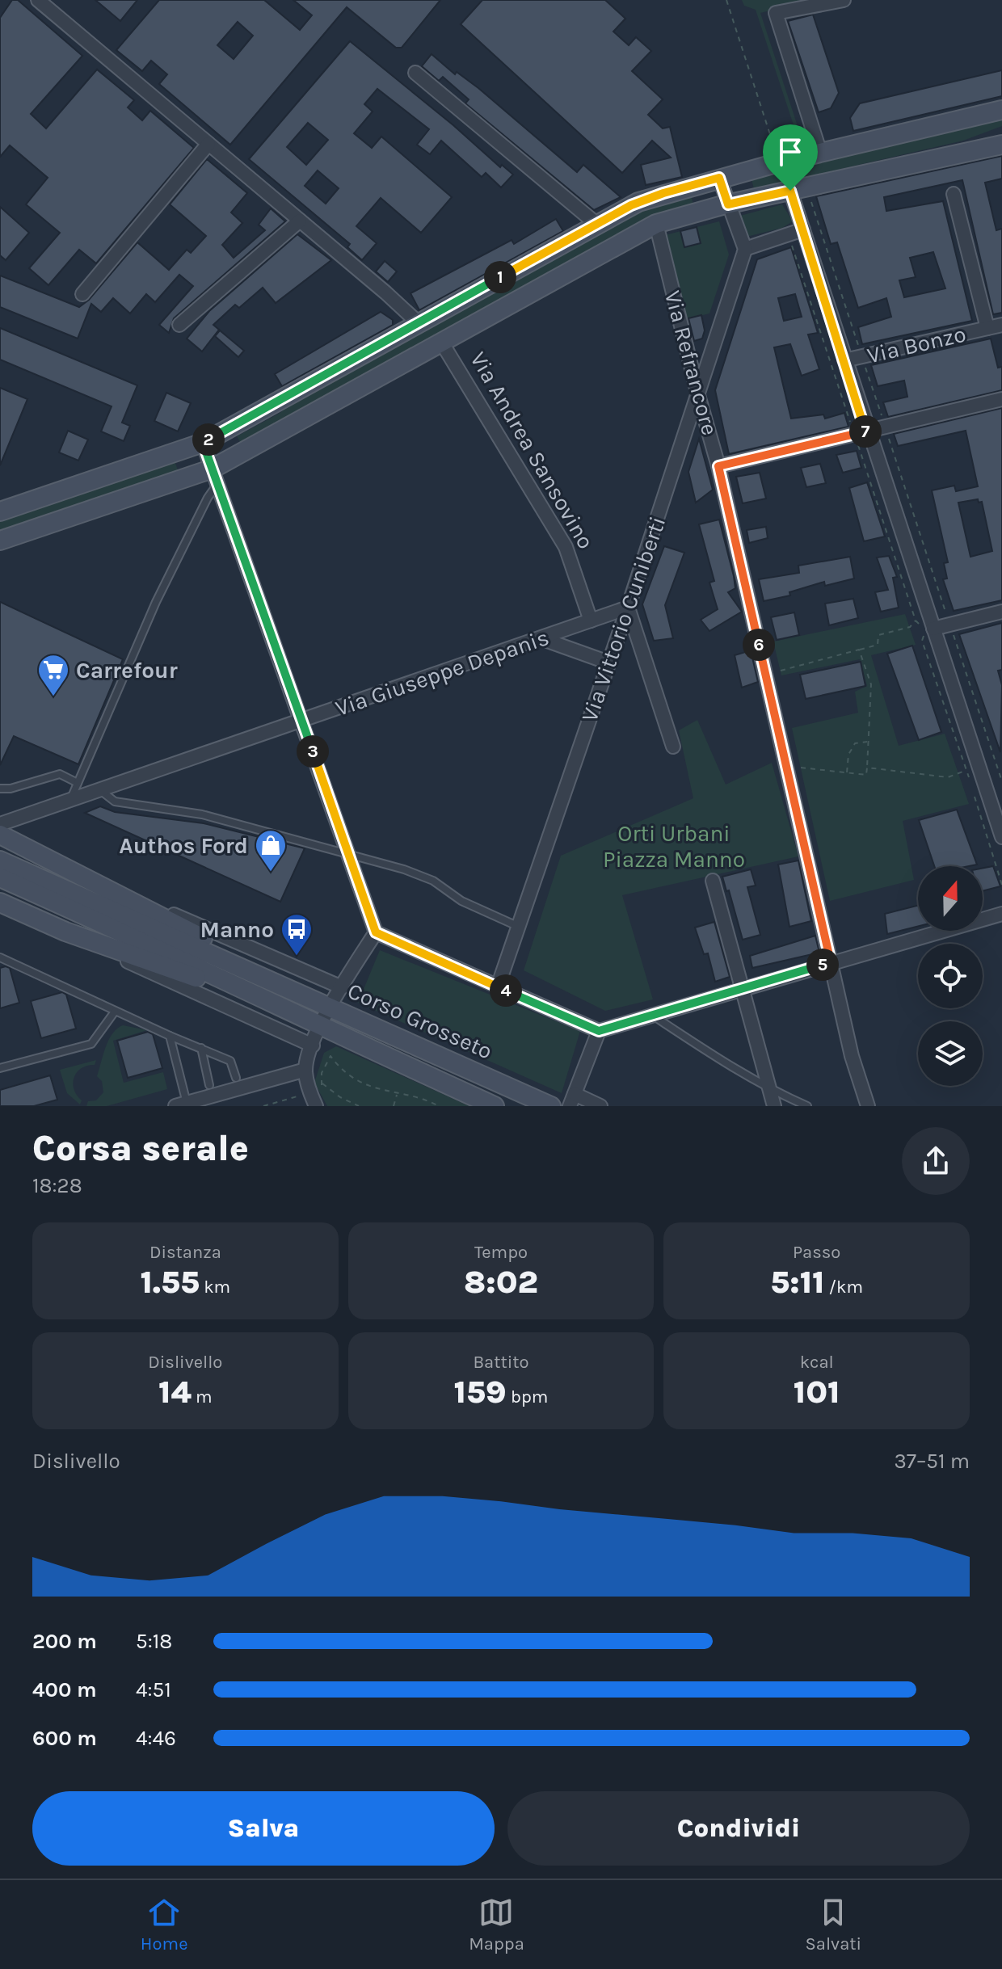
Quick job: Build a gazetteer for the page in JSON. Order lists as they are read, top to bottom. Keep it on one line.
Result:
{"streets":{"main road":["Via Andrea Sansovino","Corso Grosseto"],"street":["Via Bonzo","Via Refrancore","Via Vittorio Cuniberti","Via Giuseppe Depanis"]},"crossings":[["Via Refrancore","Via Andrea Sansovino"],["Via Refrancore","Via Vittorio Cuniberti"],["Via Andrea Sansovino","Via Giuseppe Depanis"],["Via Vittorio Cuniberti","Via Giuseppe Depanis"]],"parks":["Orti Urbani Piazza Manno"],"places":{"supermarket":["Carrefour"],"shop":["Authos Ford"],"bus stop":["Manno"]},"north":"top","page":{"pins":["1","7","2","6","3","5","4"],"heading":["Corsa serale","18:28"],"stats":[["Distanza","1.55 km"],["Tempo","8:02"],["Passo","5:11 /km"],["Dislivello","14 m"],["Battito","159 bpm"],["kcal","101"]],"chart":["Dislivello","37–51 m"],"list":[{"name":"200 m","note":"5:18"},{"name":"400 m","note":"4:51"},{"name":"600 m","note":"4:46"}],"buttons":["Salva","Condividi"],"tabs":["Home","Mappa","Salvati"]}}
